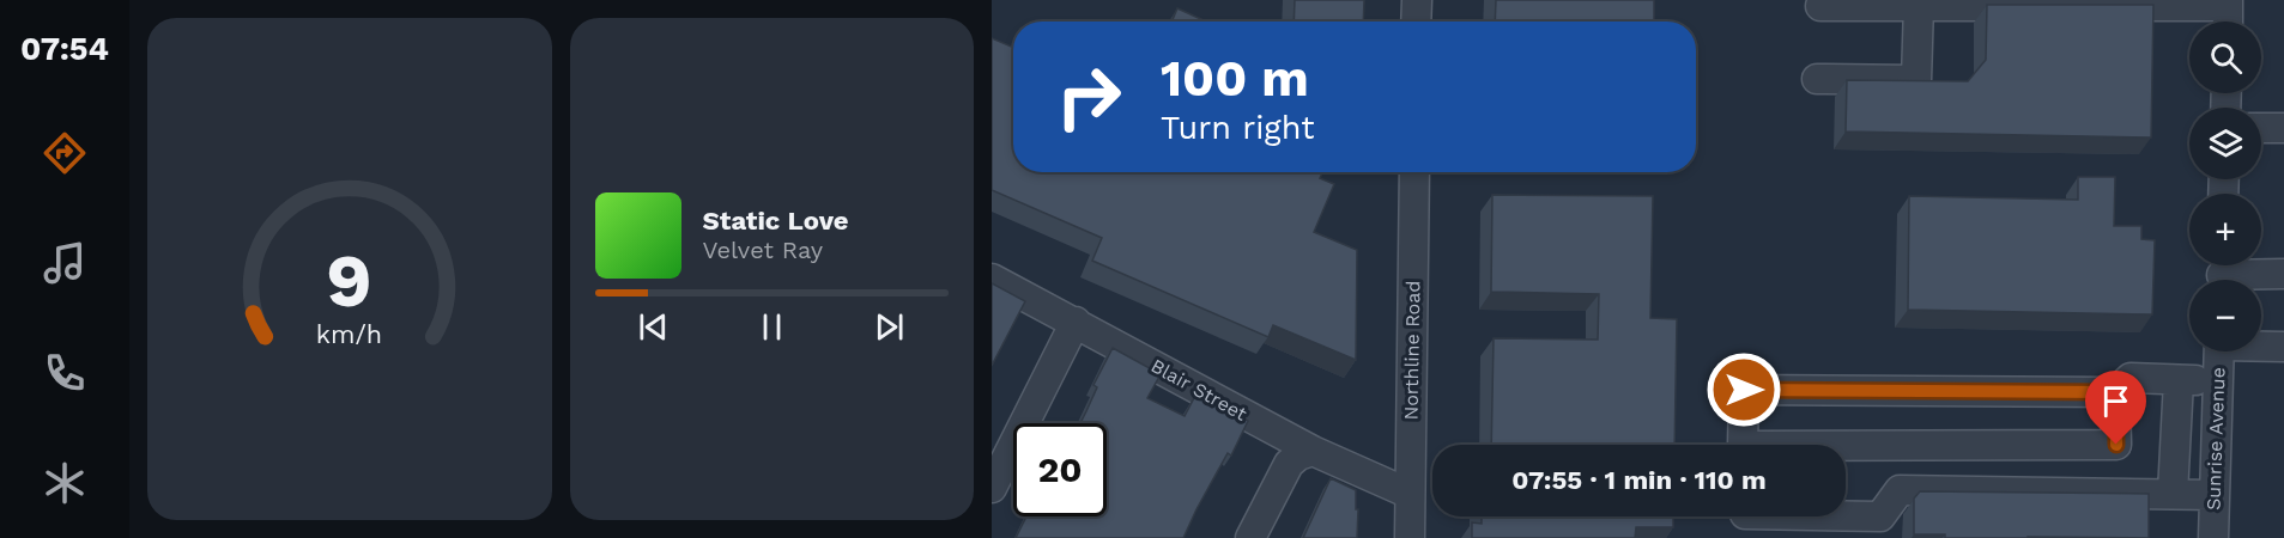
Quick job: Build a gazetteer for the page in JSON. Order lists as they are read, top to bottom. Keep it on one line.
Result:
{"streets":{"street":["Northline Road","Blair Street","Sunrise Avenue"]},"crossings":[["Northline Road","Blair Street"]],"page":{"tabs":"07:54","map_buttons":["+","−"],"turn":["100 m","Turn right"],"song":["Static Love","Velvet Ray"],"limit":"20","trip":"07:55 · 1 min · 110 m","gauge":["9","km/h"]}}
